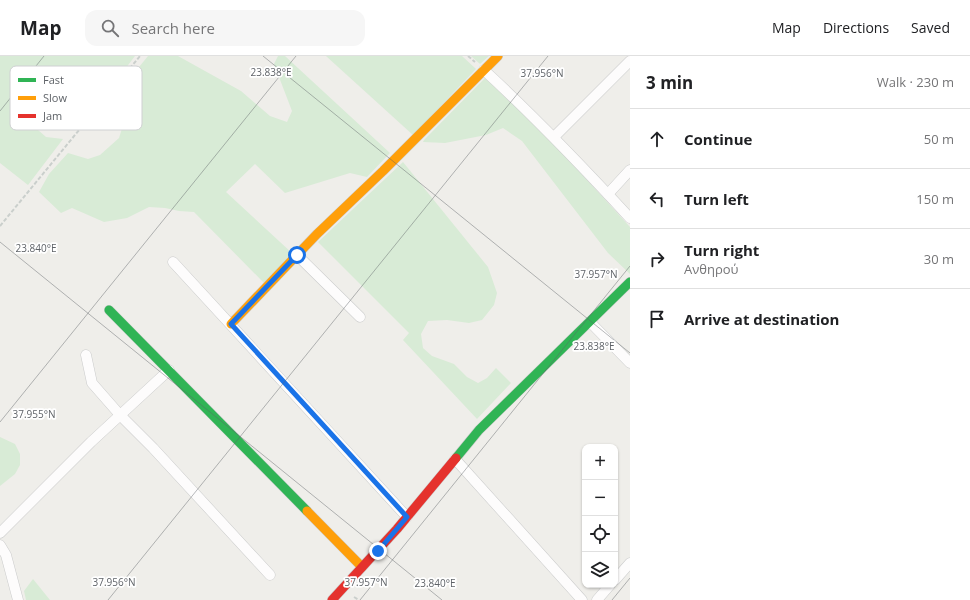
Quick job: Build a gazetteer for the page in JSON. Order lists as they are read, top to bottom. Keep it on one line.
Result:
{"legend":["Fast","Slow","Jam"],"page":{"header":"Map","search":"Search here","nav":["Map","Directions","Saved"],"heading":["3 min","Walk · 230 m"],"list":[["Continue","50 m"],["Turn left","150 m"],["Turn right","Ανθηρού","30 m"],"Arrive at destination"],"map_buttons":["+","−"]},"coordinates":["23.838°E","37.956°N","23.840°E","37.957°N","37.955°N"]}
